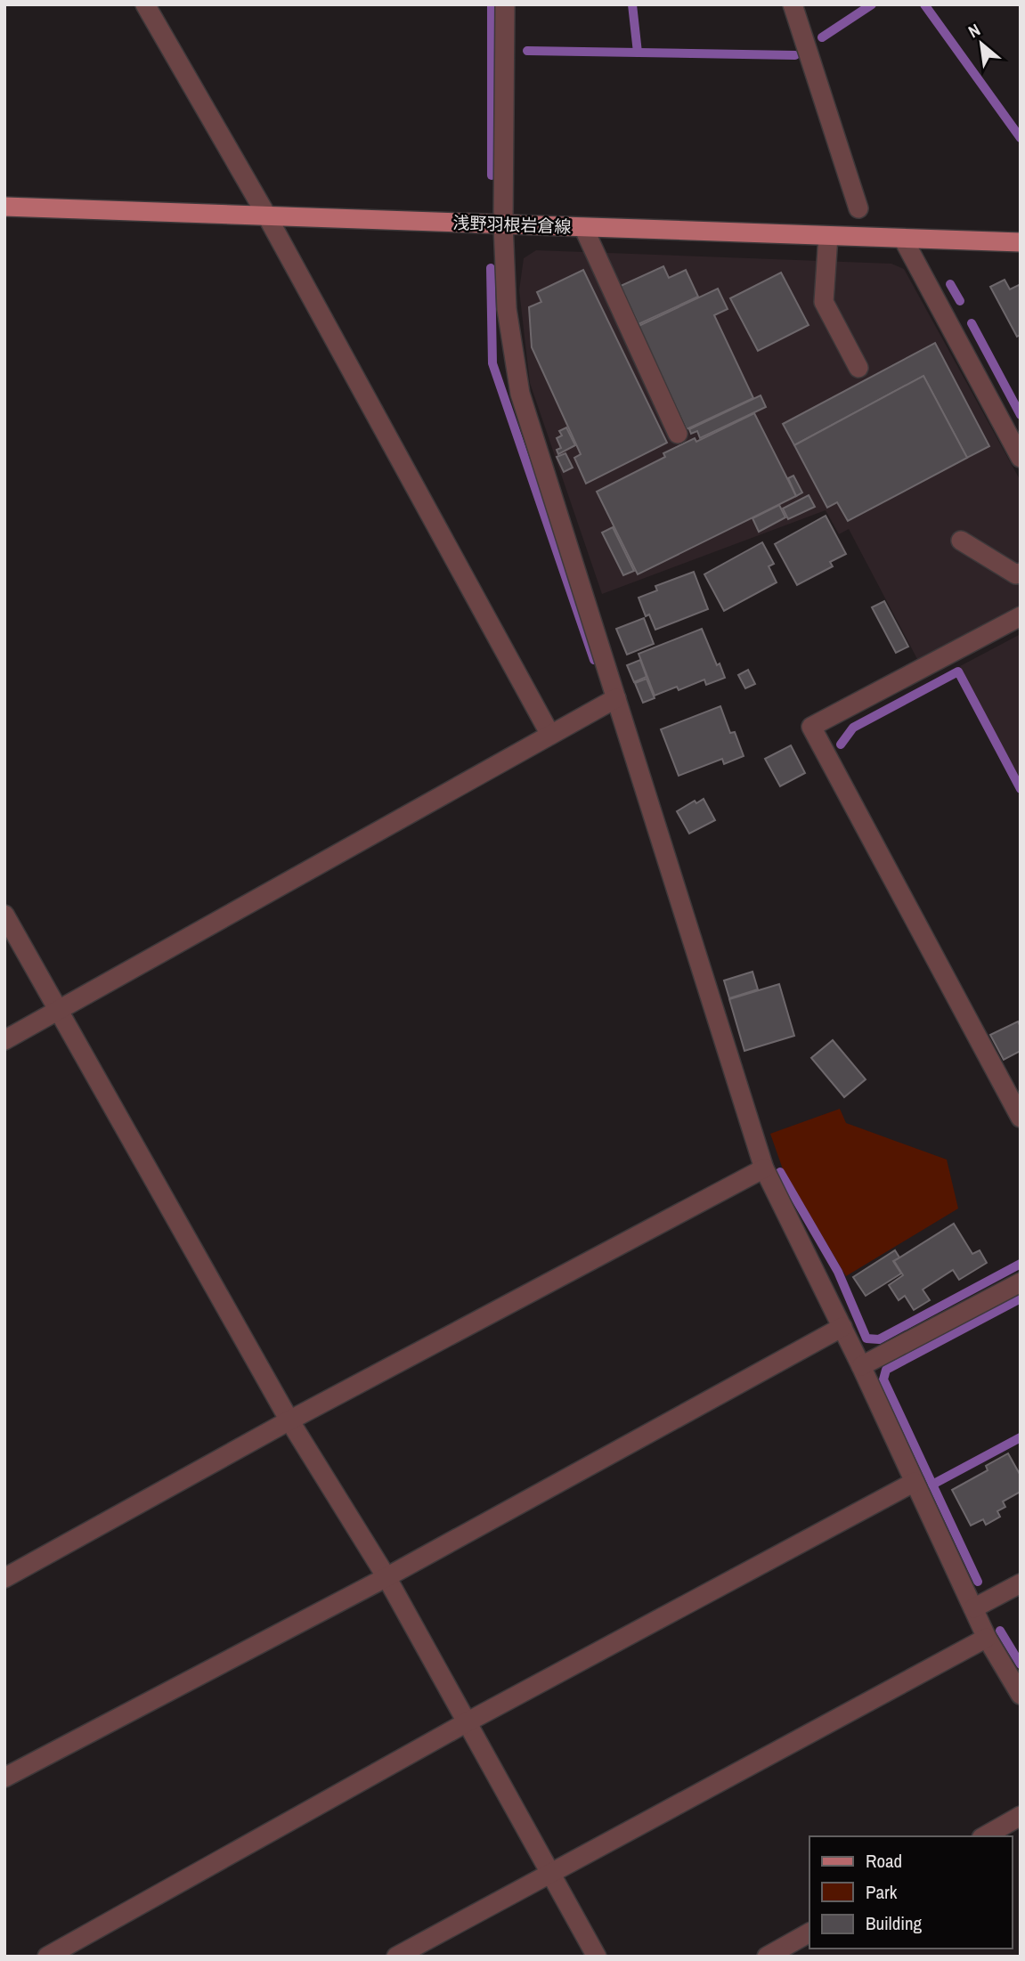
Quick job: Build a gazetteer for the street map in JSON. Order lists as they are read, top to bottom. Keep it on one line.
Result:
{"streets":{"main road":["浅野羽根岩倉線"]},"legend":["Road","Park","Building"],"north":"top left"}
